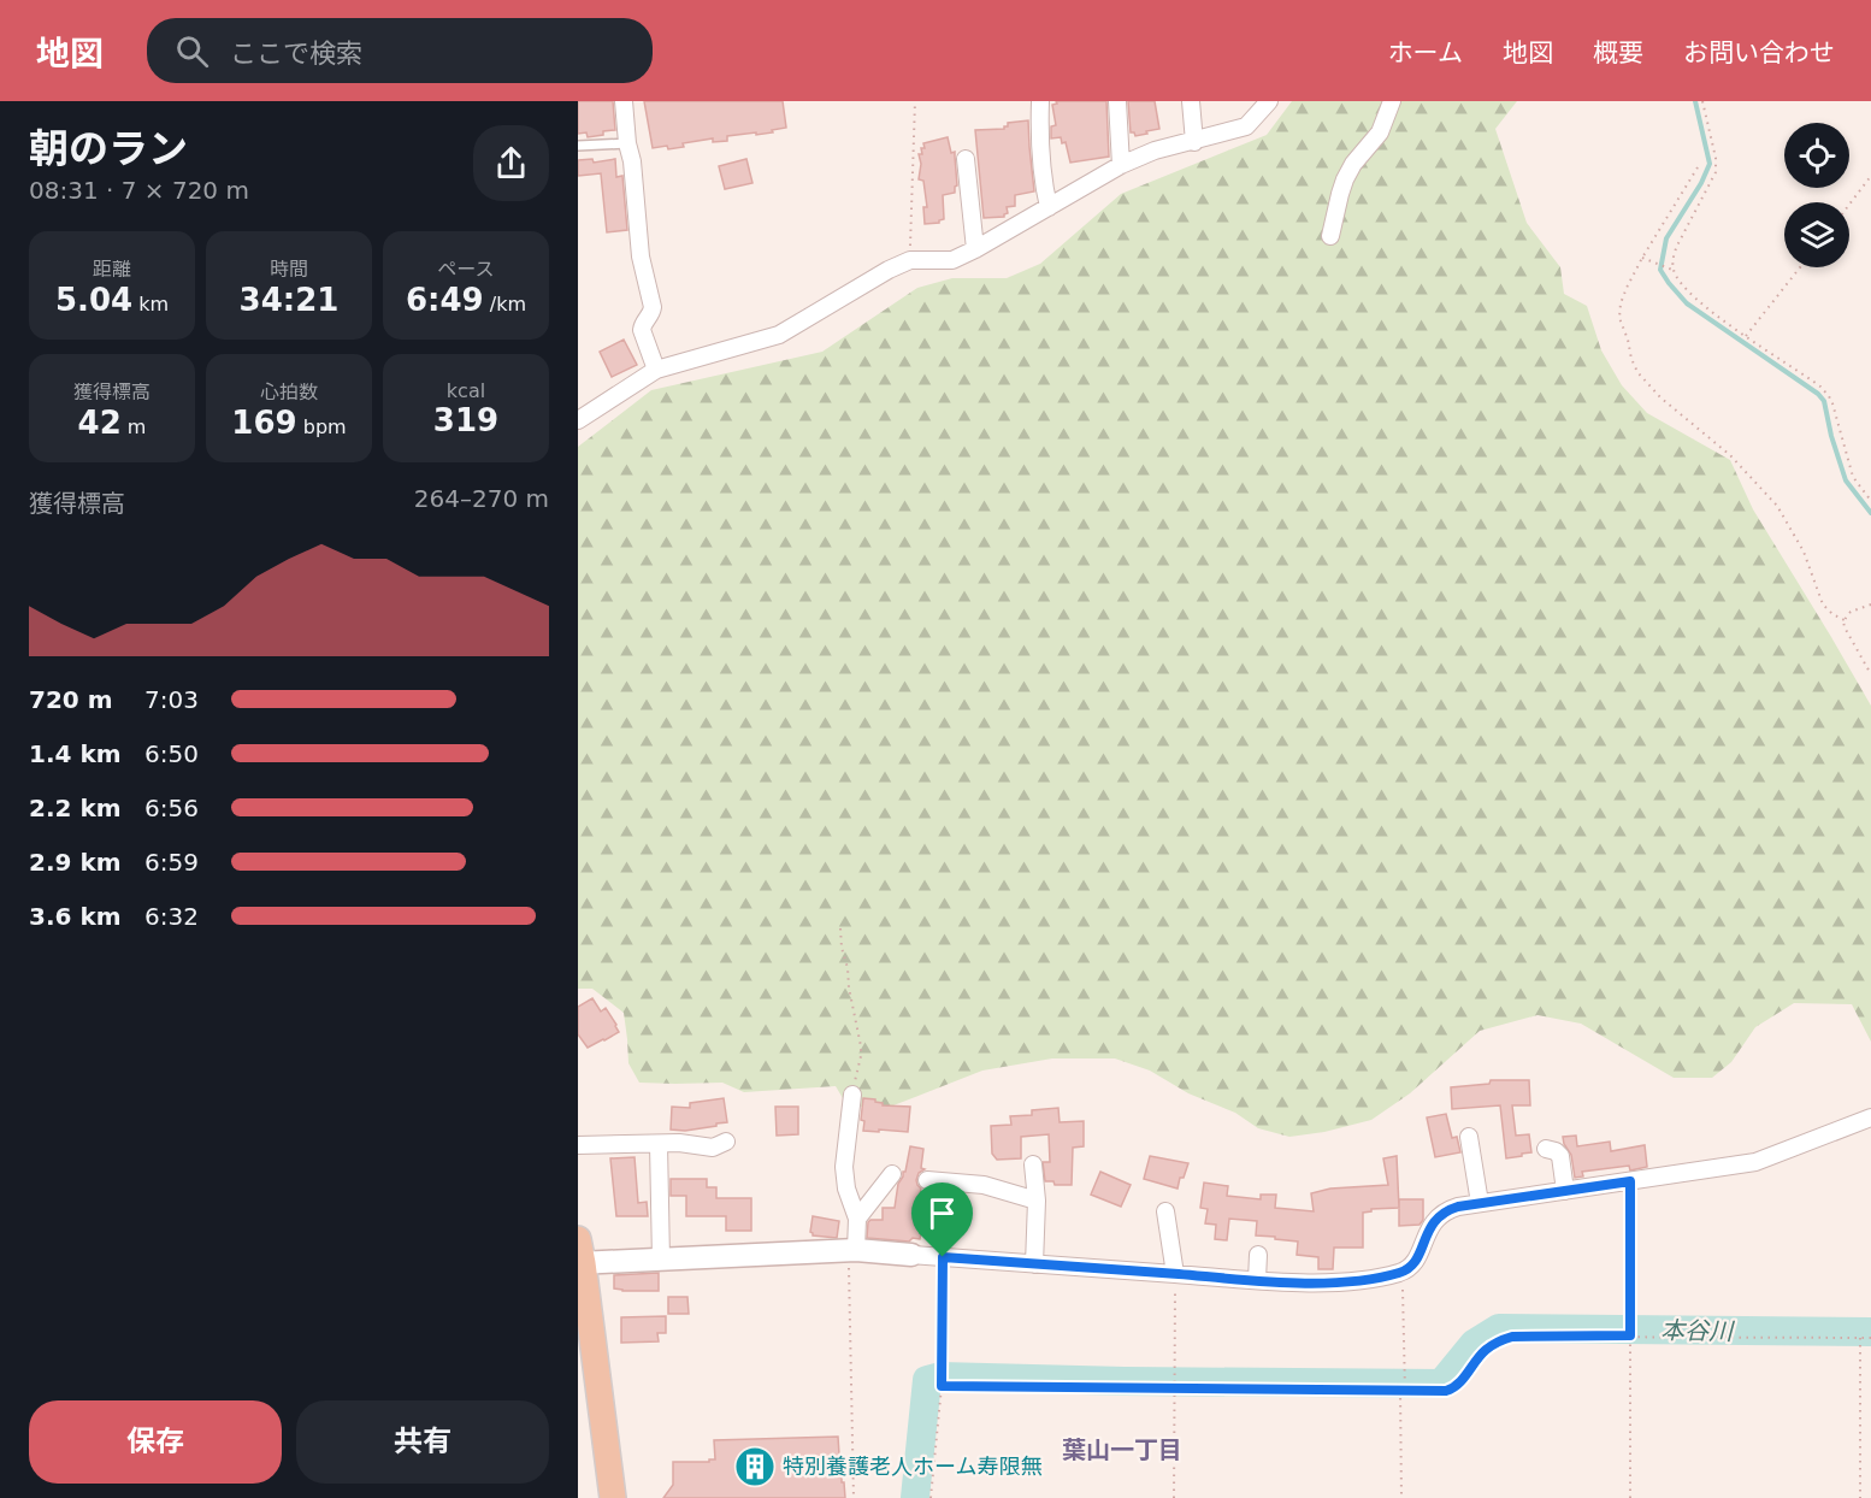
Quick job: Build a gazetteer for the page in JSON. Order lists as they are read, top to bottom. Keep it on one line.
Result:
{"districts":["葉山一丁目"],"water":["本谷川"],"places":{"building":["特別養護老人ホーム寿限無"]},"page":{"header":"地図","search":"ここで検索","nav":["ホーム","地図","概要","お問い合わせ"],"heading":["朝のラン","08:31 · 7 × 720 m"],"stats":[["距離","5.04 km"],["時間","34:21"],["ペース","6:49 /km"],["獲得標高","42 m"],["心拍数","169 bpm"],["kcal","319"]],"chart":["獲得標高","264–270 m"],"list":[{"name":"720 m","note":"7:03"},{"name":"1.4 km","note":"6:50"},{"name":"2.2 km","note":"6:56"},{"name":"2.9 km","note":"6:59"},{"name":"3.6 km","note":"6:32"}],"buttons":["保存","共有"]}}
